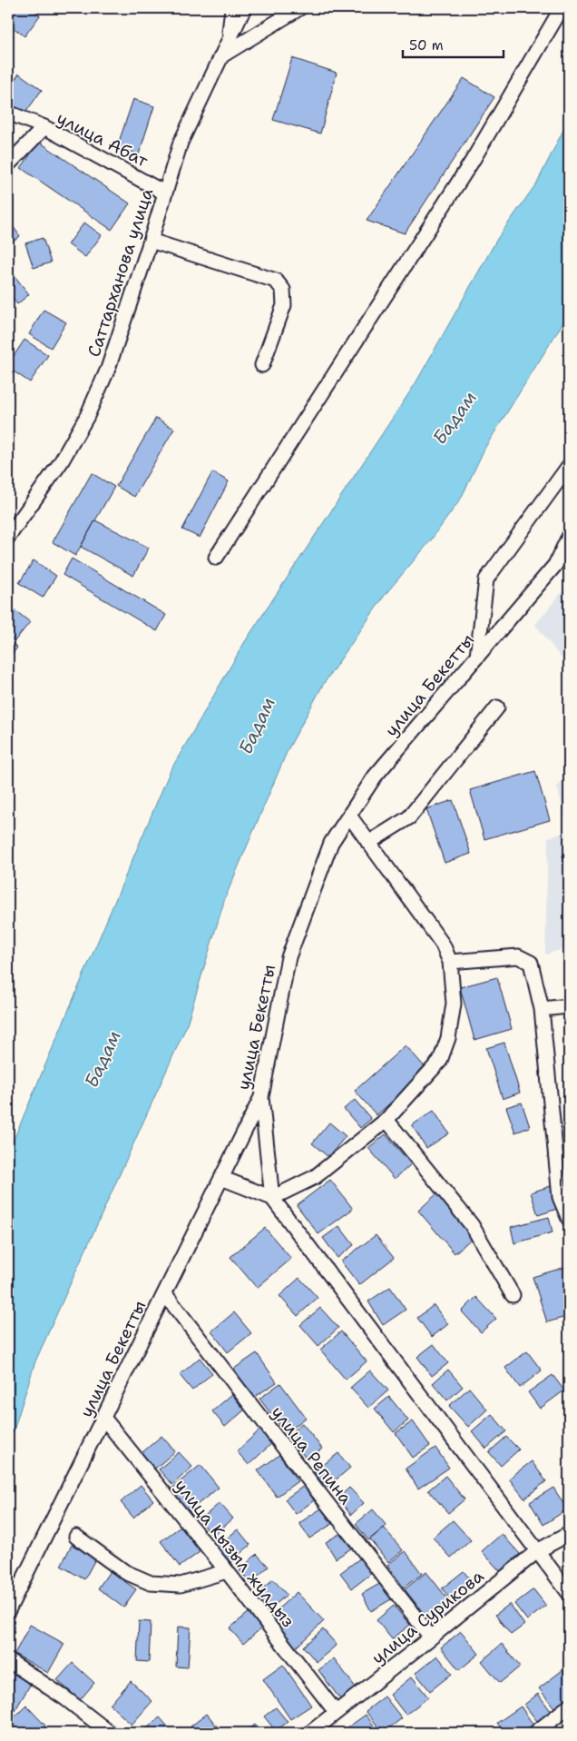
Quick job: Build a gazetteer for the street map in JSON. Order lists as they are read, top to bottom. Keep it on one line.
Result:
{"streets":{"street":["улица Абат","Саттарханова улица","улица Бекетты","улица Репина","улица Кызыл жулдыз","улица Сурикова"]},"crossings":[["улица Абат","Саттарханова улица"],["улица Бекетты","улица Репина"],["улица Бекетты","улица Кызыл жулдыз"],["улица Репина","улица Сурикова"],["улица Кызыл жулдыз","улица Сурикова"]],"water":["Бадам"],"scale_bar":"50 m"}
